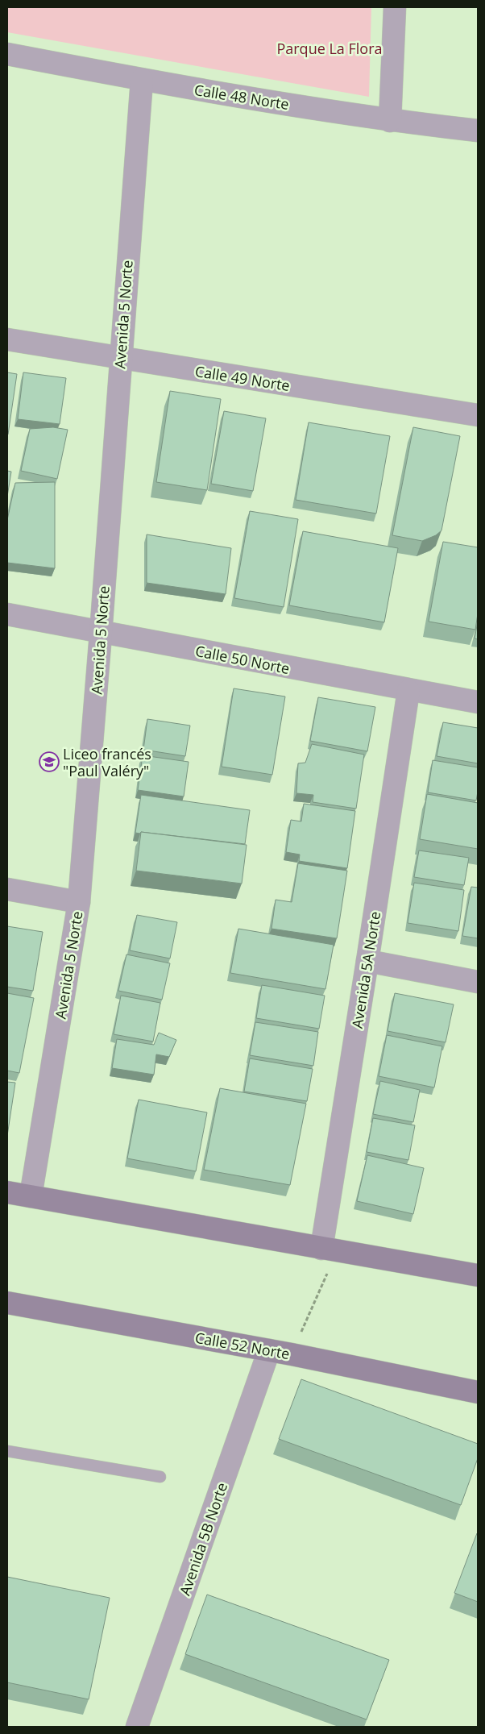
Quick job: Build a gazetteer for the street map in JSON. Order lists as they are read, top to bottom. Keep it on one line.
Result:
{"streets":{"main road":["Calle 52 Norte"],"street":["Calle 48 Norte","Avenida 5 Norte","Calle 49 Norte","Calle 50 Norte","Avenida 5A Norte","Avenida 5B Norte"]},"crossings":[["Calle 48 Norte","Avenida 5 Norte"],["Avenida 5 Norte","Calle 49 Norte"],["Avenida 5 Norte","Calle 50 Norte"],["Calle 50 Norte","Avenida 5A Norte"],["Calle 52 Norte","Avenida 5B Norte"]],"parks":["Parque La Flora"],"places":{"school or university":["Liceo francés \"Paul Valéry\""]}}
